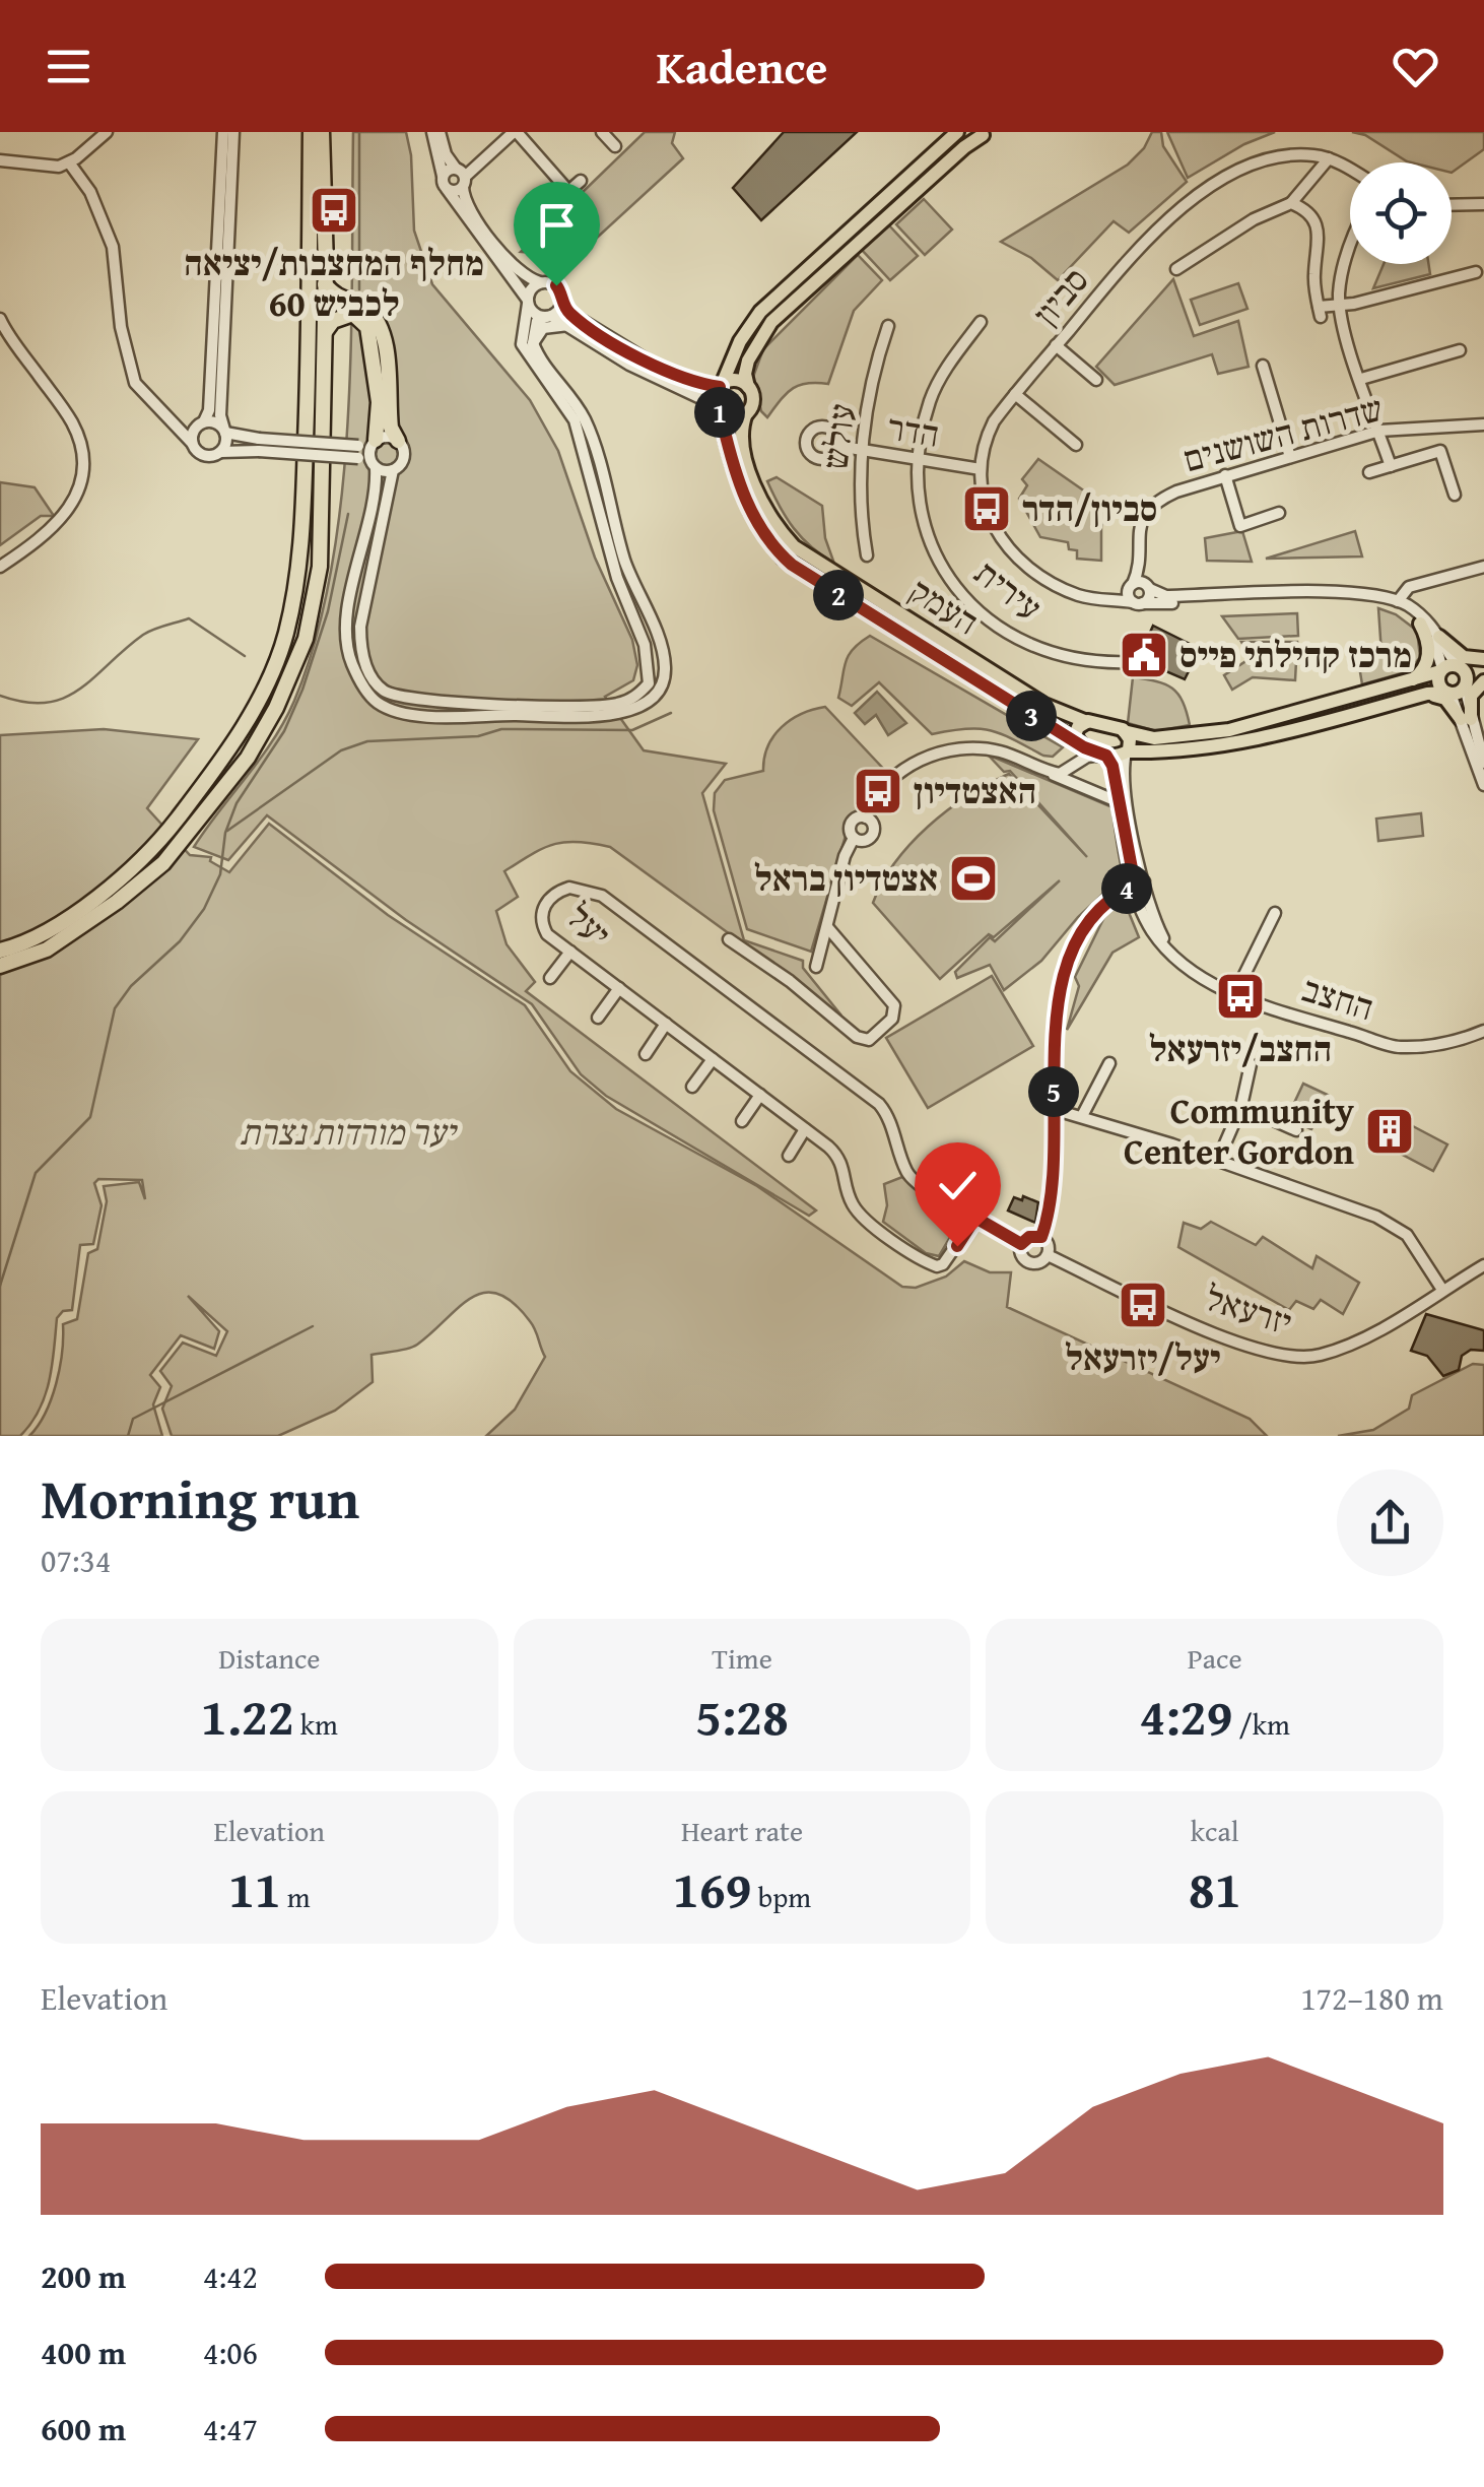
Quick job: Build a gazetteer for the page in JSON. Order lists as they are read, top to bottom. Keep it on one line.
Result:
{"streets":{"main road":["העמק"],"street":["סביון","הדר","שדרות השושנים","עולש","עירית","יעל","החצב","יזרעאל"]},"crossings":[["סביון","הדר"],["סביון","שדרות השושנים"],["הדר","עולש"],["הדר","עירית"],["העמק","החצב"]],"parks":["יער מורדות נצרת"],"places":{"bus stop":["מחלף המחצבות/יציאה לכביש 60","סביון/הדר","האצטדיון","החצב/יזרעאל","יעל/יזרעאל"],"public building":["מרכז קהילתי פייס"],"sports":["אצטדיון בראל"],"building":["Community Center Gordon"]},"page":{"header":"Kadence","pins":["1","2","3","4","5"],"heading":["Morning run","07:34"],"stats":[["Distance","1.22 km"],["Time","5:28"],["Pace","4:29 /km"],["Elevation","11 m"],["Heart rate","169 bpm"],["kcal","81"]],"chart":["Elevation","172–180 m"],"list":[{"name":"200 m","note":"4:42"},{"name":"400 m","note":"4:06"},{"name":"600 m","note":"4:47"}]}}
